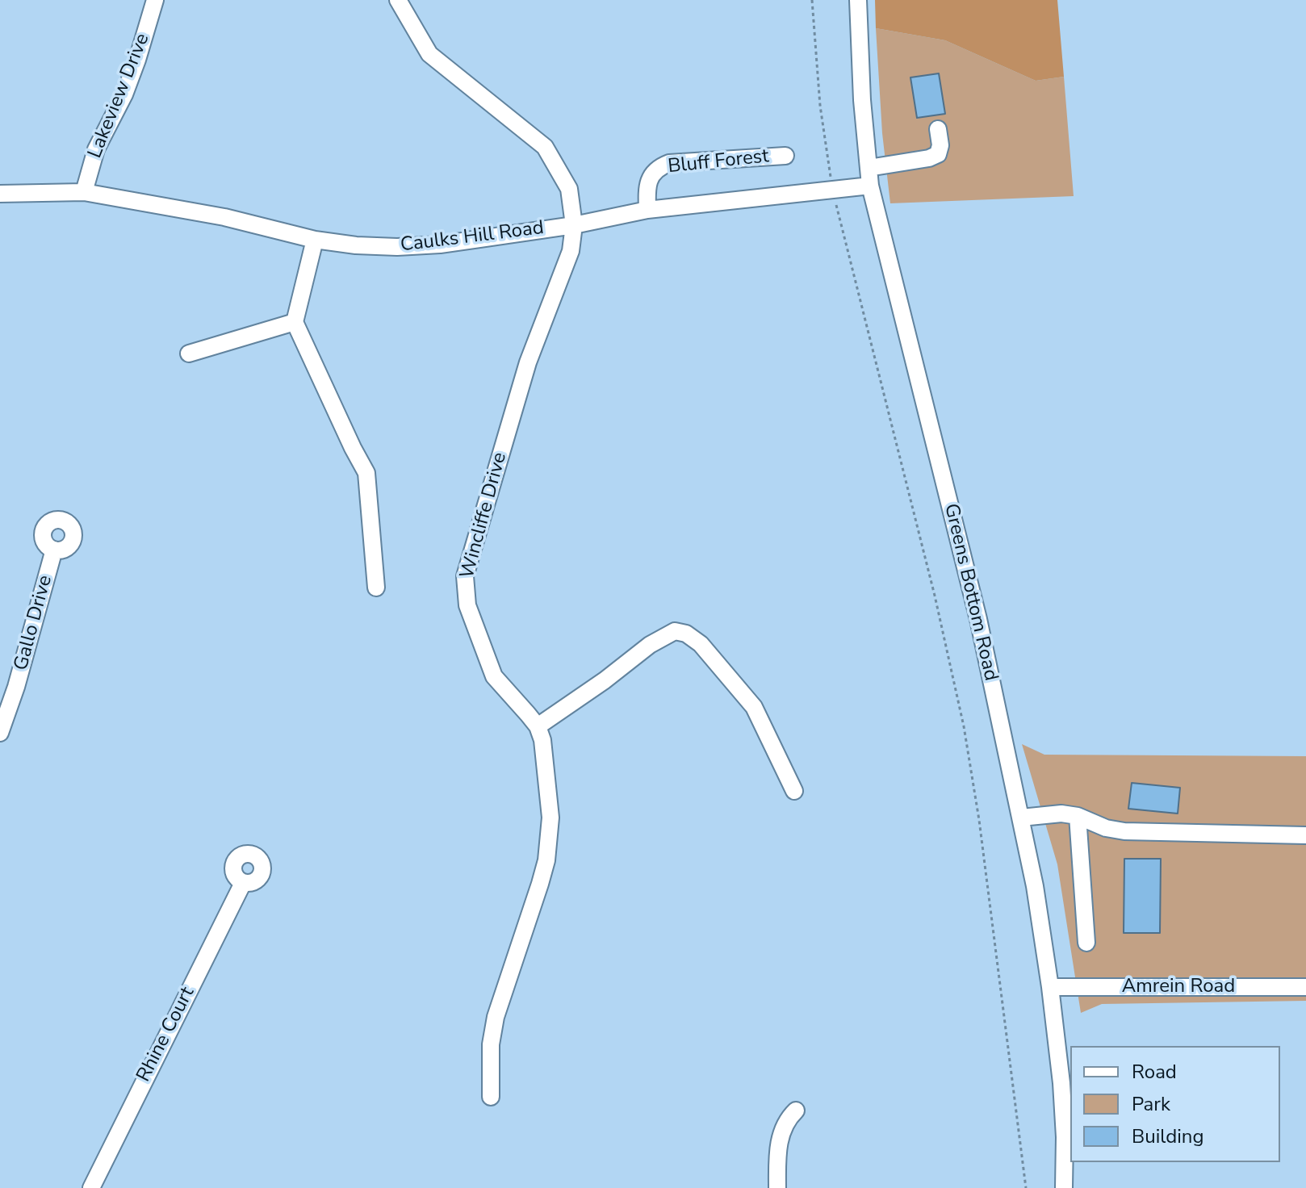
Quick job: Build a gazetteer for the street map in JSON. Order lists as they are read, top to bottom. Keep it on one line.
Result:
{"streets":{"street":["Lakeview Drive","Bluff Forest","Caulks Hill Road","Wincliffe Drive","Greens Bottom Road","Gallo Drive","Amrein Road","Rhine Court"]},"crossings":[["Lakeview Drive","Caulks Hill Road"],["Bluff Forest","Caulks Hill Road"],["Caulks Hill Road","Wincliffe Drive"],["Caulks Hill Road","Greens Bottom Road"],["Greens Bottom Road","Amrein Road"]],"legend":["Road","Park","Building"]}
